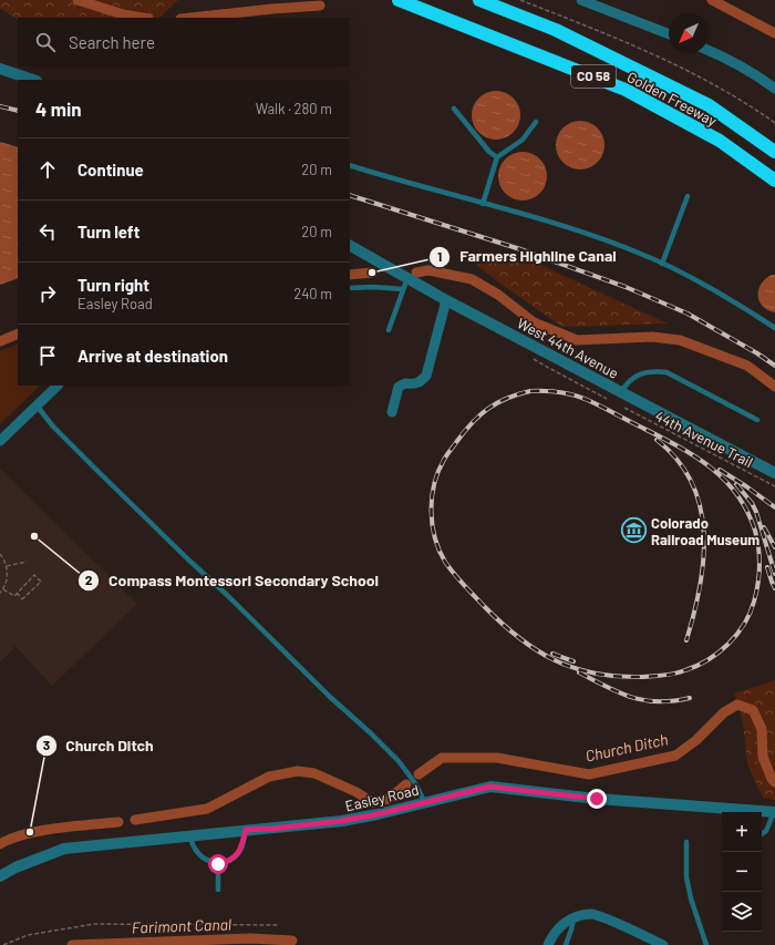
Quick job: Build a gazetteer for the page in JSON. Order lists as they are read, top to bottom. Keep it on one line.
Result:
{"streets":{"highway":["CO 58","Golden Freeway"],"street":["West 44th Avenue","Easley Road"],"path":["44th Avenue Trail"]},"water":["Church Ditch","Farimont Canal"],"places":{"other":["Farmers Highline Canal","Compass Montessori Secondary School","Church Ditch"],"museum":["Colorado Railroad Museum"]},"north":"bottom left","page":{"search":"Search here","heading":["4 min","Walk · 280 m"],"list":[["Continue","20 m"],["Turn left","20 m"],["Turn right","Easley Road","240 m"],"Arrive at destination"],"map_buttons":["+","−"]}}
